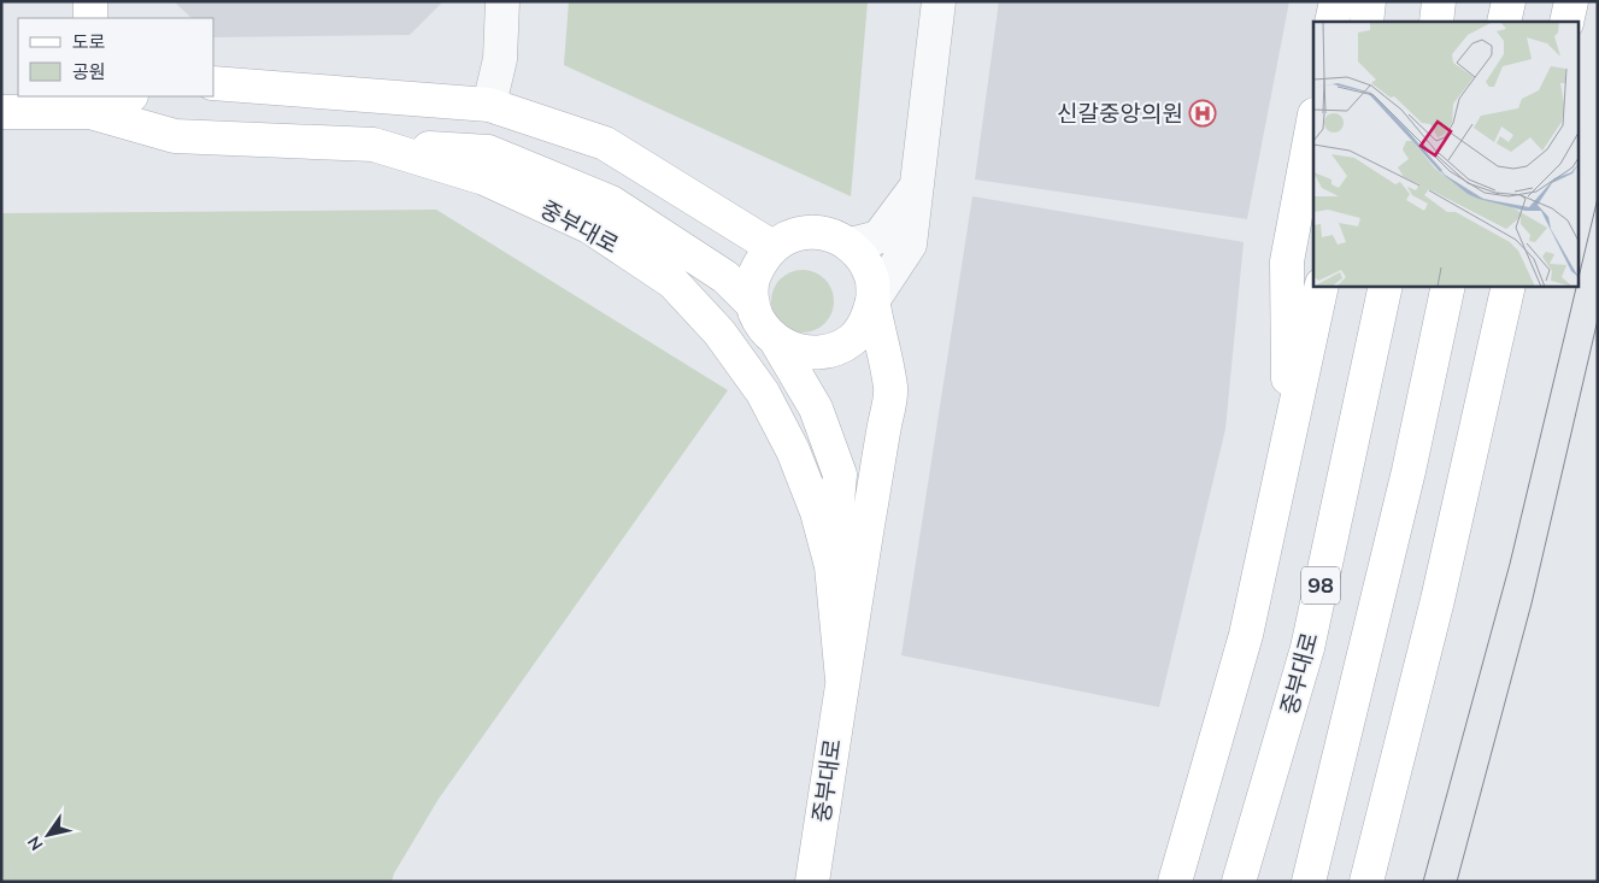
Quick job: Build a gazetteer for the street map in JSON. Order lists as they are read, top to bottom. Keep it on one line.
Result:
{"streets":{"street":["중부대로","98"]},"places":{"hospital":["신갈중앙의원"]},"legend":["도로","공원"],"north":"bottom left"}
